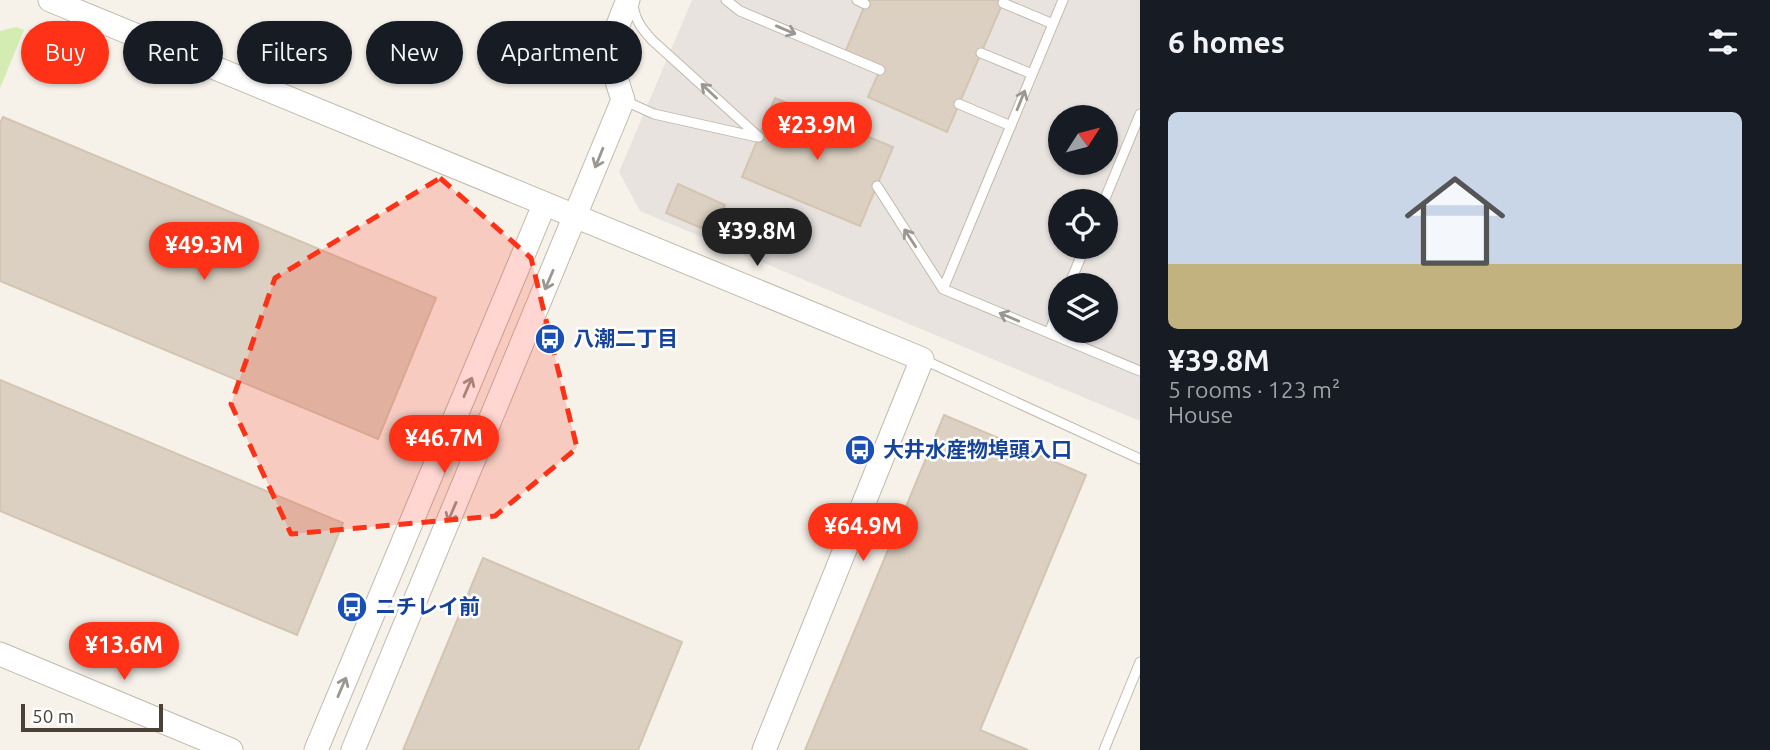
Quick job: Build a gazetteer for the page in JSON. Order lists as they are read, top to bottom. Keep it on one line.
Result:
{"places":{"bus stop":["八潮二丁目","大井水産物埠頭入口","ニチレイ前"]},"scale_bar":"50 m","north":"top right","page":{"heading":"6 homes","chip":["Buy","Rent","Filters","New","Apartment"],"list":[{"name":"¥39.8M","note":"5 rooms · 123 m² · House"}],"price":["¥23.9M","¥39.8M","¥49.3M","¥46.7M","¥64.9M","¥13.6M"],"scale":"50 m"}}
